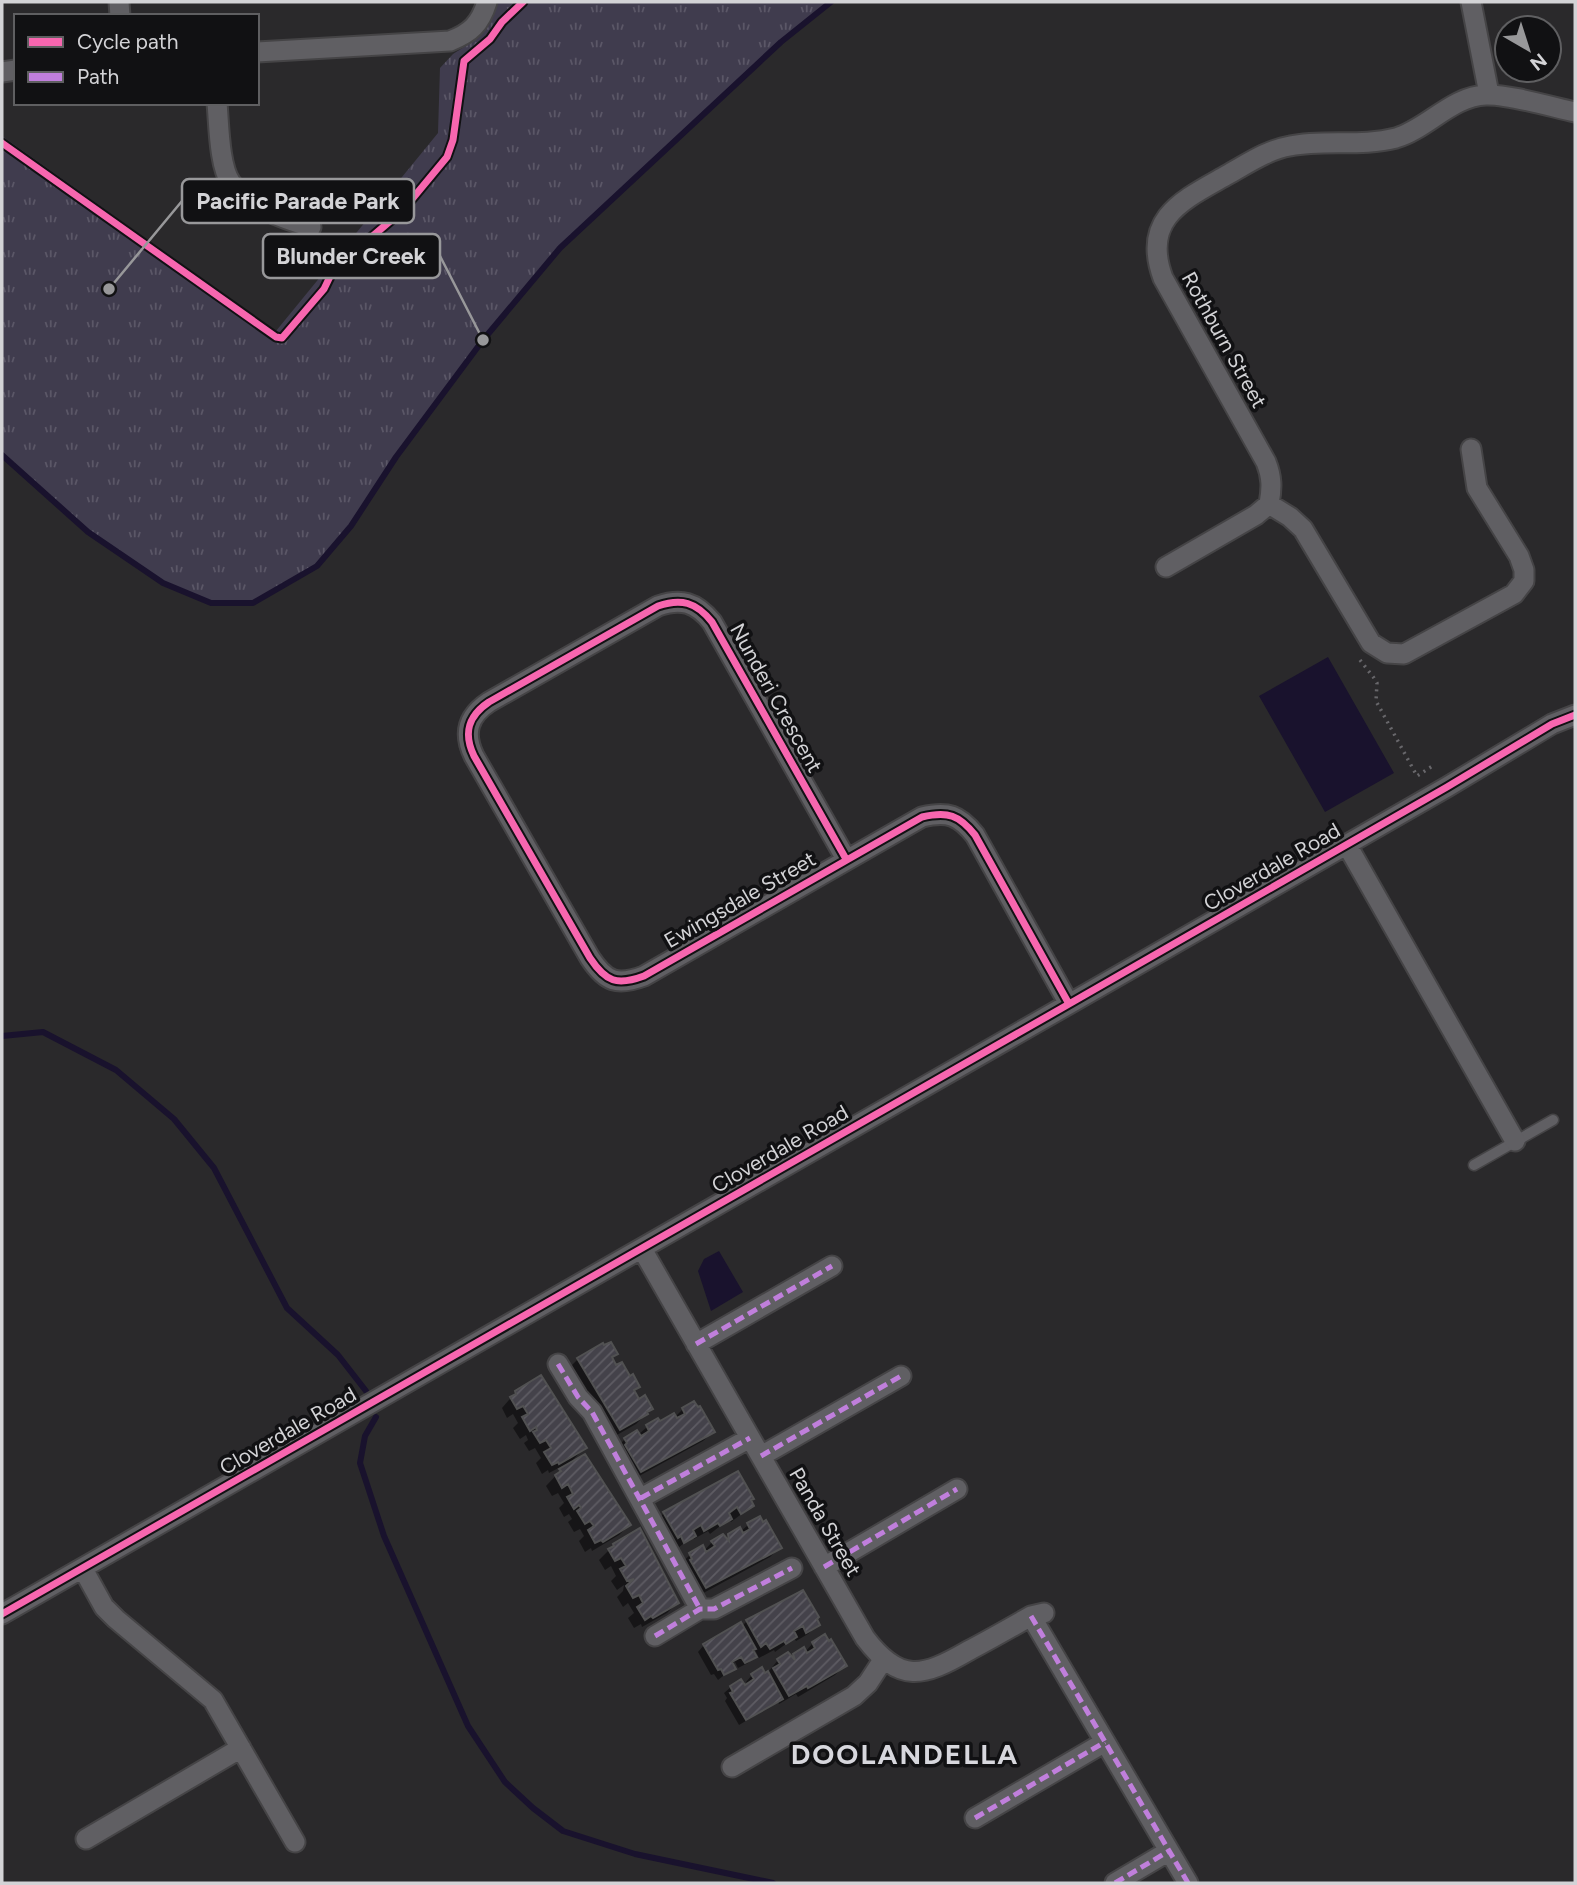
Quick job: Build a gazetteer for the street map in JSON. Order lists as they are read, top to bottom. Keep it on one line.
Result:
{"streets":{"street":["Rothburn Street","Nunderi Crescent","Cloverdale Road","Ewingsdale Street","Panda Street"]},"crossings":[["Nunderi Crescent","Ewingsdale Street"],["Cloverdale Road","Ewingsdale Street"],["Cloverdale Road","Panda Street"]],"districts":["DOOLANDELLA"],"places":["Pacific Parade Park","Blunder Creek"],"legend":["Cycle path","Path"],"north":"bottom right"}
